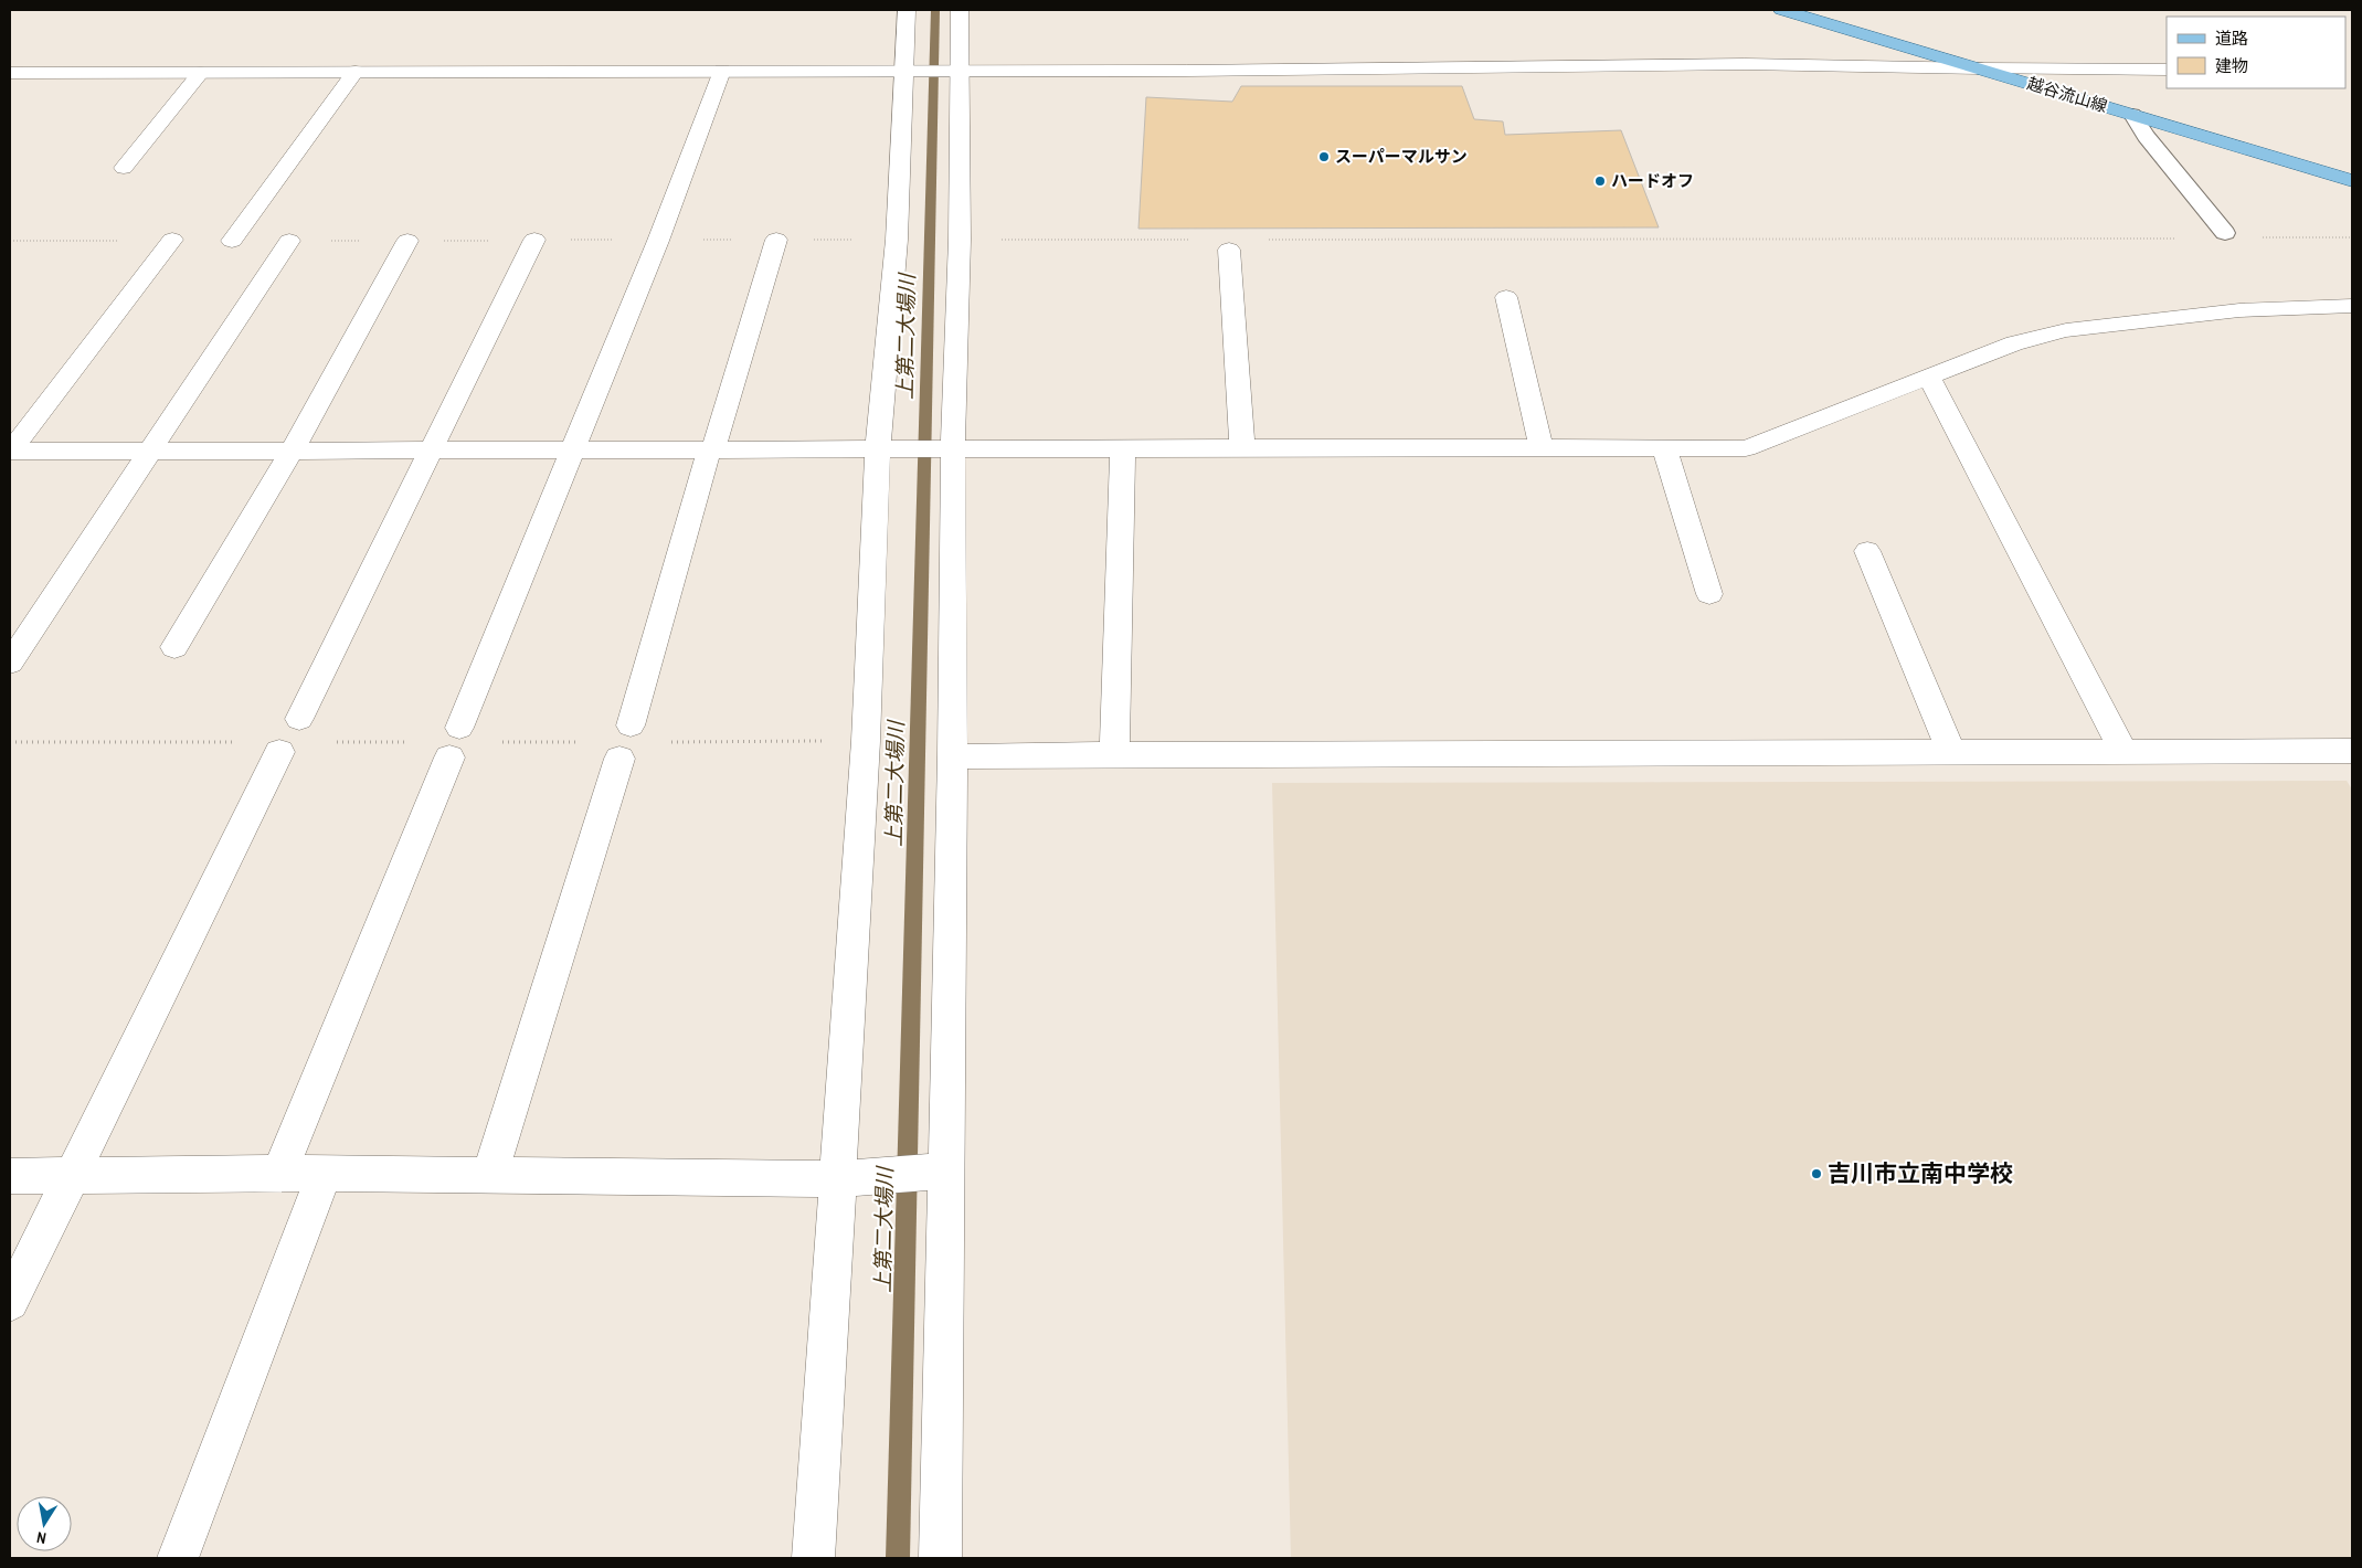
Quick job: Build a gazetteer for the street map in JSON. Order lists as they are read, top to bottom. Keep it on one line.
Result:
{"streets":{"main road":["越谷流山線"]},"water":["上第二大場川"],"places":["スーパーマルサン","ハードオフ","吉川市立南中学校"],"legend":["道路","建物"],"north":"bottom"}
